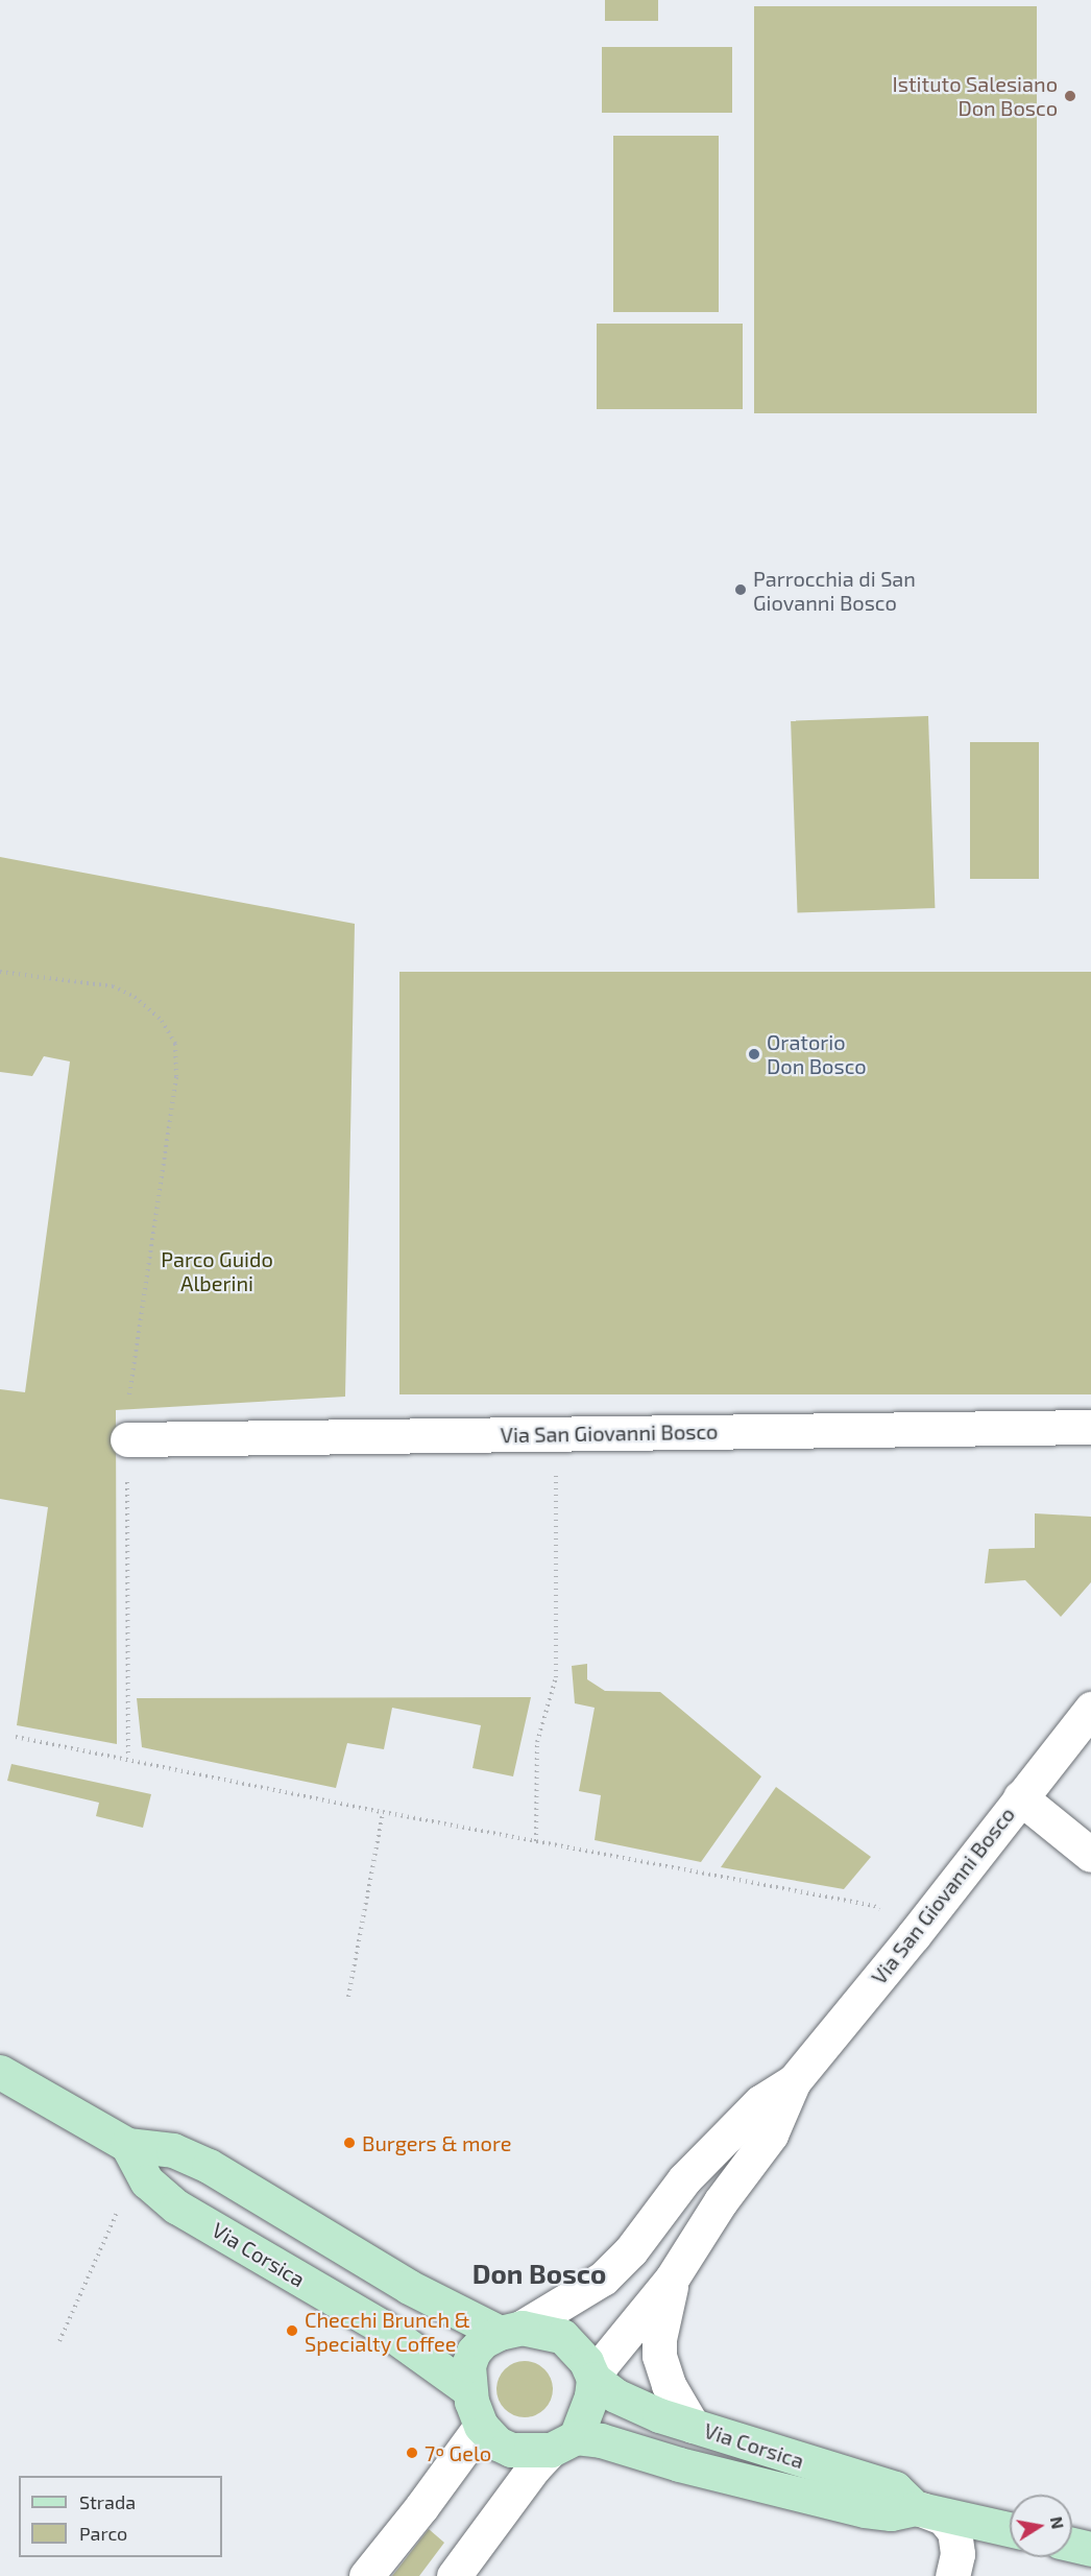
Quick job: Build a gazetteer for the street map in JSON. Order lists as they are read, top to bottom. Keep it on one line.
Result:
{"streets":{"main road":["Via Corsica"],"street":["Via San Giovanni Bosco"]},"crossings":[["Via San Giovanni Bosco","Via Corsica"]],"districts":["Don Bosco"],"parks":["Parco Guido Alberini"],"places":["Istituto Salesiano Don Bosco","Parrocchia di San Giovanni Bosco","Oratorio Don Bosco","Burgers & more","Checchi Brunch & Specialty Coffee","7º Gelo"],"legend":["Strada","Parco"],"north":"right"}
